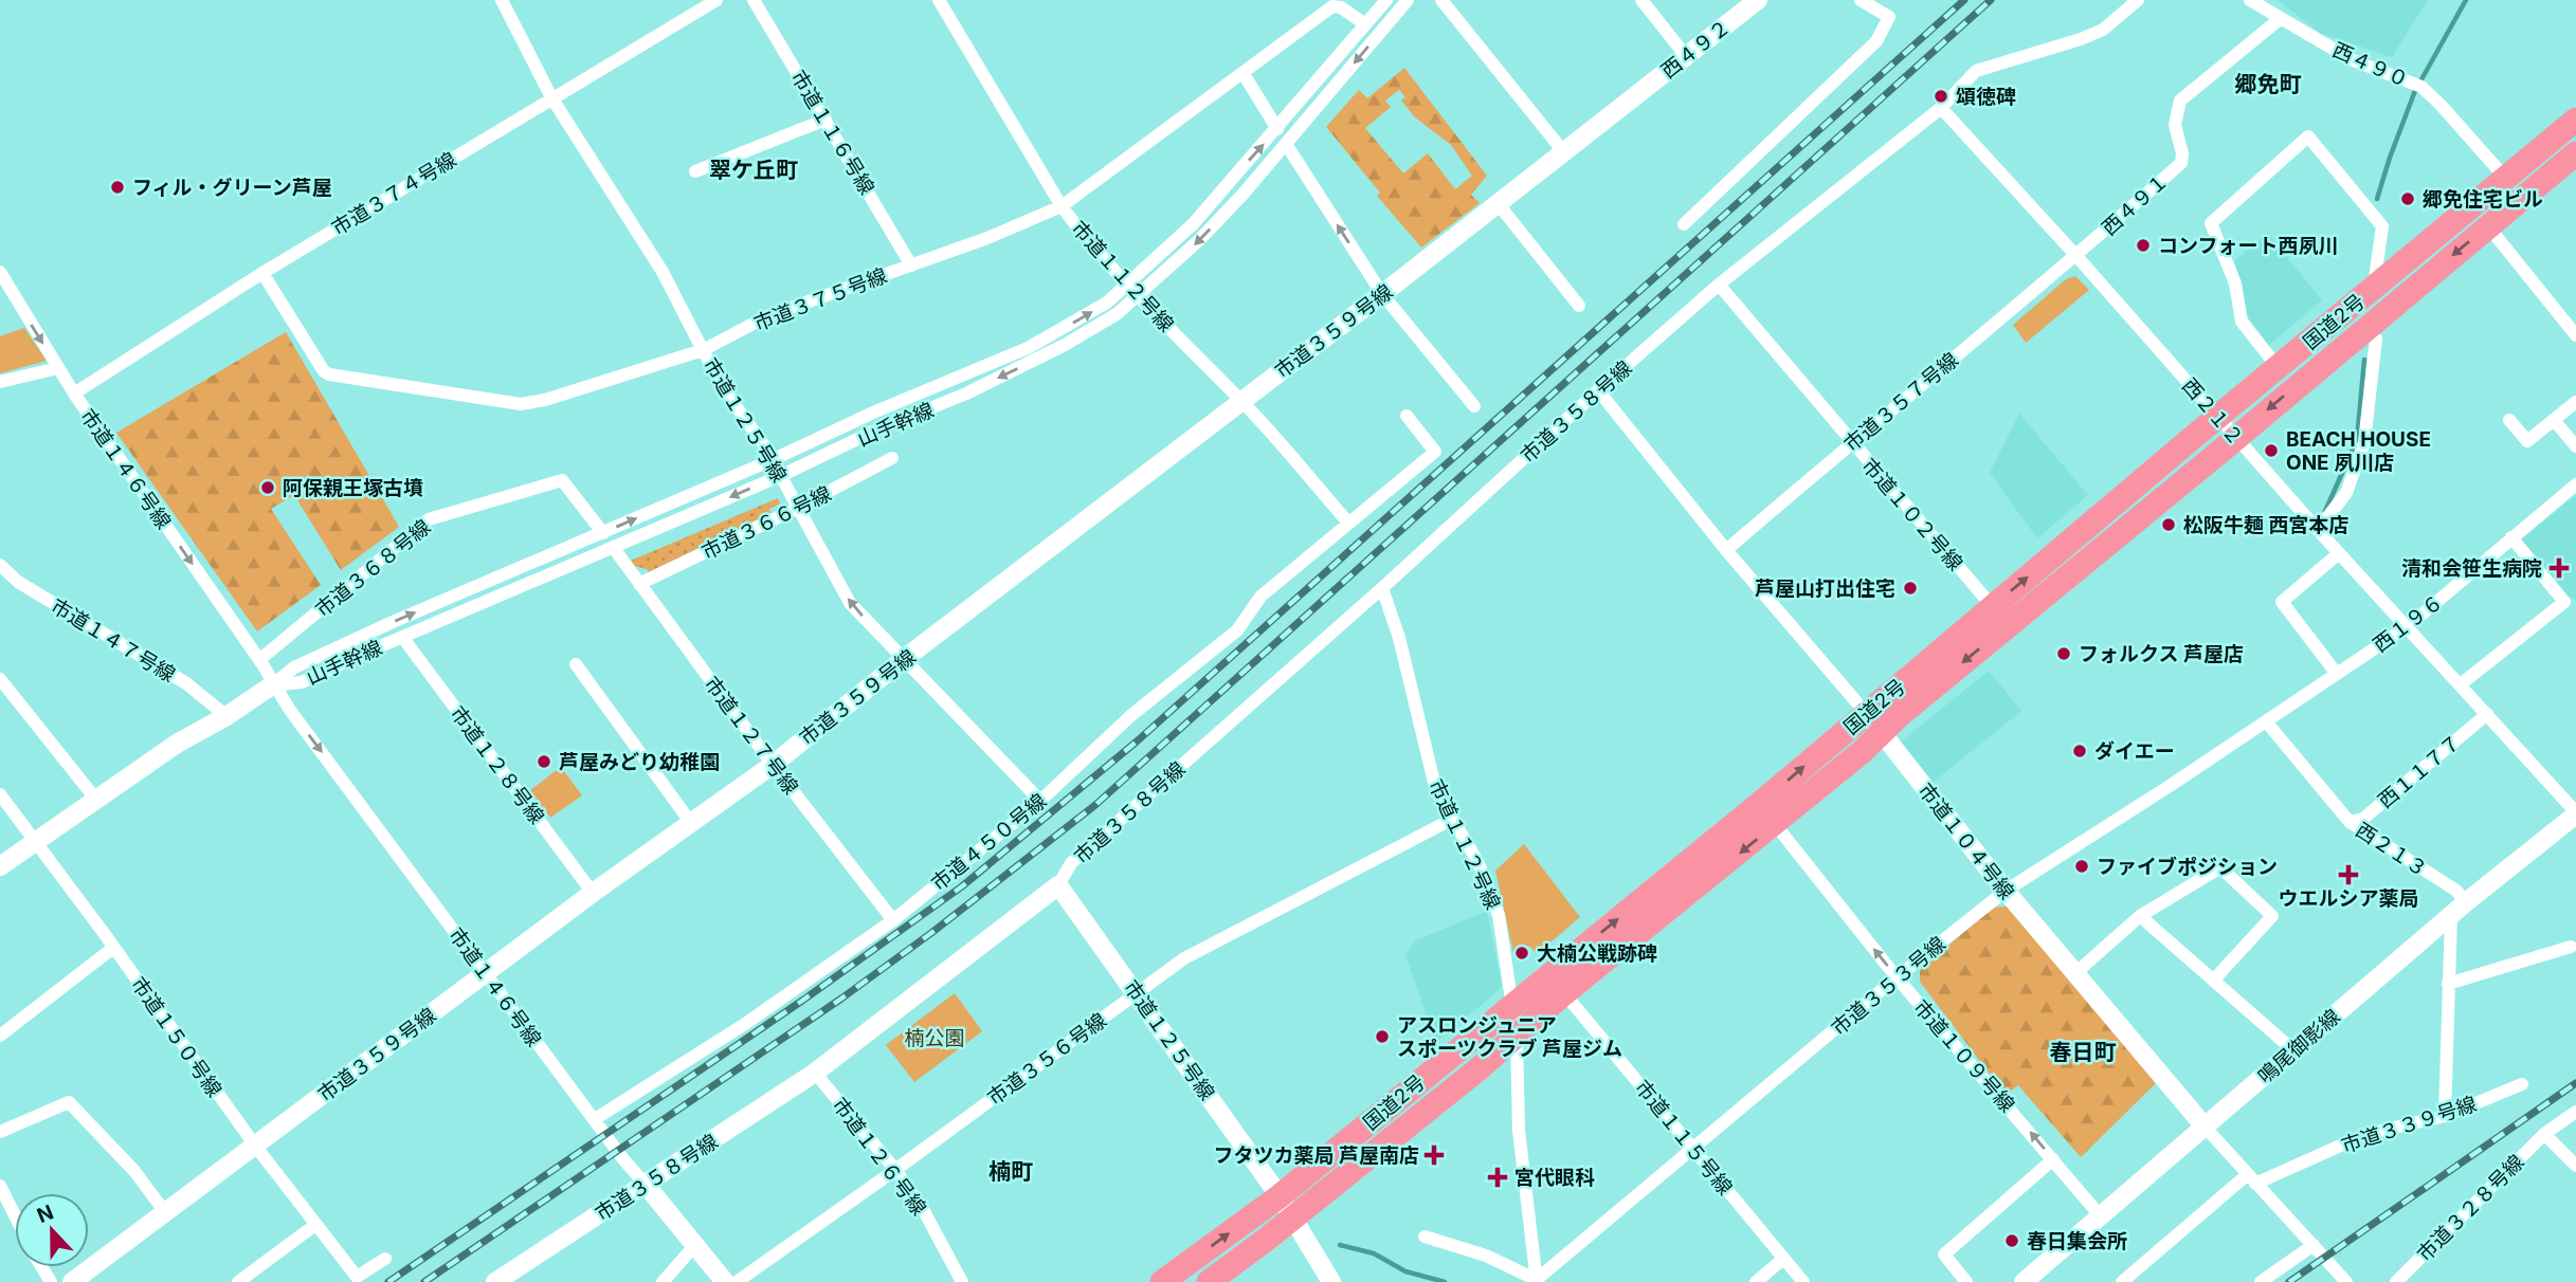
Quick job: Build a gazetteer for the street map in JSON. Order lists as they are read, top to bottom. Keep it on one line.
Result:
{"streets":{"highway":["国道2号"],"street":["西４９２","西４９０","市道１１６号線","市道３７４号線","西４９１","市道１１２号線","市道３７５号線","市道３５９号線","市道３５７号線","市道３５８号線","西２１２","市道１２５号線","山手幹線","市道１４６号線","市道１０２号線","市道３６６号線","市道３６８号線","西１９６","市道１４７号線","市道１２７号線","市道１２８号線","西１１７７","市道１０４号線","市道４５０号線","西２１３","市道３５３号線","市道１５０号線","鳴尾御影線","市道１０９号線","市道３５６号線","市道３３９号線","市道１１５号線","市道１２６号線","市道３２８号線"]},"crossings":[["西４９２","市道３５９号線"],["西４９０","西４９１"],["西４９０","国道2号"],["市道１１６号線","市道３７５号線"],["市道３７４号線","市道３７５号線"],["市道３７４号線","市道１２５号線"],["市道３７４号線","市道１４６号線"],["西４９１","市道３５７号線"],["西４９１","西２１２"],["市道１１２号線","市道３７５号線"],["市道１１２号線","国道2号"],["市道１１２号線","市道３５９号線"],["市道１１２号線","市道３５８号線"],["市道１１２号線","山手幹線"],["市道１１２号線","市道４５０号線"],["市道１１２号線","市道３５３号線"],["市道１１２号線","市道３５６号線"],["市道３７５号線","市道１２５号線"],["市道３７５号線","山手幹線"],["国道2号","西２１２"],["国道2号","市道１２５号線"],["国道2号","市道１０２号線"],["国道2号","市道１０４号線"],["国道2号","市道１０９号線"],["国道2号","市道１１５号線"],["市道３５９号線","市道１２５号線"],["市道３５９号線","市道１４６号線"],["市道３５９号線","市道１２７号線"],["市道３５９号線","市道１２８号線"],["市道３５９号線","市道１５０号線"],["市道３５７号線","西２１２"],["市道３５７号線","市道１０２号線"],["市道３５７号線","市道１０４号線"],["市道３５８号線","西２１２"],["市道３５８号線","市道１２５号線"],["市道３５８号線","市道１４６号線"],["市道３５８号線","市道１０２号線"],["市道３５８号線","市道１０４号線"],["市道３５８号線","市道１２６号線"],["西２１２","西１９６"],["西２１２","西１１７７"],["西２１２","鳴尾御影線"],["市道１２５号線","山手幹線"],["市道１２５号線","市道３６６号線"],["市道１２５号線","市道４５０号線"],["市道１２５号線","市道３５６号線"],["山手幹線","市道１４６号線"],["山手幹線","市道３６８号線"],["山手幹線","市道１４７号線"],["山手幹線","市道１２７号線"],["山手幹線","市道１２８号線"],["山手幹線","市道１５０号線"],["市道１４６号線","市道３６８号線"],["市道１４６号線","市道４５０号線"],["市道３６６号線","市道１２７号線"],["西１９６","西２１３"],["西１９６","市道３５３号線"],["市道１２７号線","市道４５０号線"],["西１１７７","西２１３"],["市道１０４号線","市道３５３号線"],["市道１０４号線","鳴尾御影線"],["市道１０４号線","市道３３９号線"],["西２１３","市道３５３号線"],["西２１３","鳴尾御影線"],["市道３５３号線","市道１０９号線"],["市道３５３号線","市道１１５号線"],["鳴尾御影線","市道１０９号線"],["市道３５６号線","市道１２６号線"]],"one_way":["市道１４６号線","市道１０９号線"],"districts":["郷免町","翠ケ丘町","春日町","楠町"],"parks":["楠公園"],"places":{"other":["頌徳碑","フィル・グリーン芦屋","郷免住宅ビル","コンフォート西夙川","BEACH HOUSE ONE 夙川店","阿保親王塚古墳","松阪牛麺 西宮本店","芦屋山打出住宅","フォルクス 芦屋店","ダイエー","芦屋みどり幼稚園","ファイブポジション","大楠公戦跡碑","アスロンジュニア スポーツクラブ 芦屋ジム","春日集会所"],"health":["清和会笹生病院","ウエルシア薬局","フタツカ薬局 芦屋南店","宮代眼科"]},"north":"top"}
